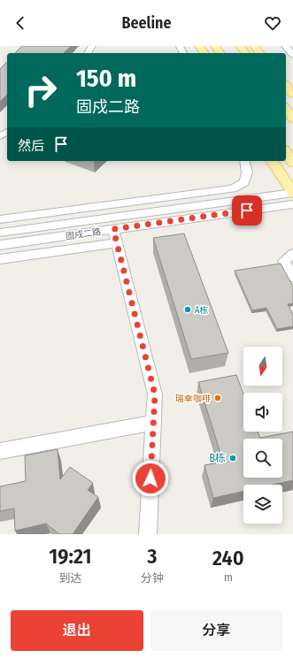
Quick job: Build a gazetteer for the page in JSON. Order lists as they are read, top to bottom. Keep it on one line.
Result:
{"streets":{"street":["固戍二路"]},"places":["A栋","瑞幸咖啡","B栋"],"north":"bottom","page":{"header":"Beeline","turn":["150 m","固戍二路"],"then":"然后","eta":["19:21","到达","3","分钟","240","m"],"buttons":["退出","分享"]}}
